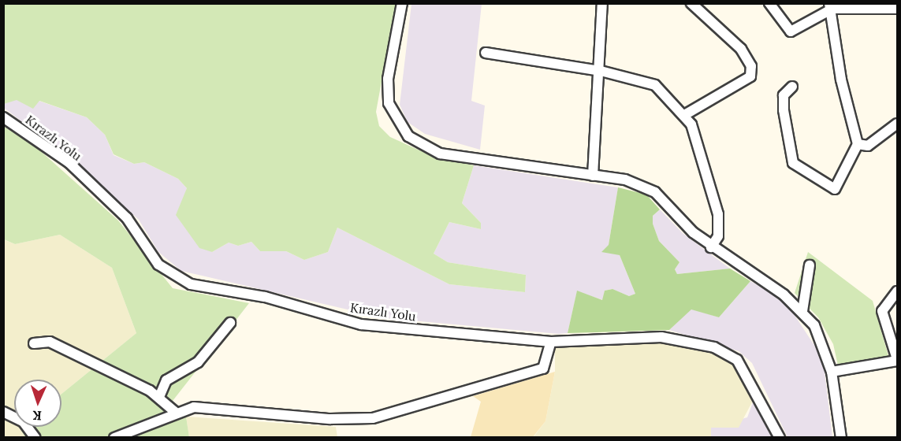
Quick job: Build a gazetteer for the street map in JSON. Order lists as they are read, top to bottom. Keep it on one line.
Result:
{"streets":{"street":["Kırazlı Yolu"]},"north":"bottom"}
